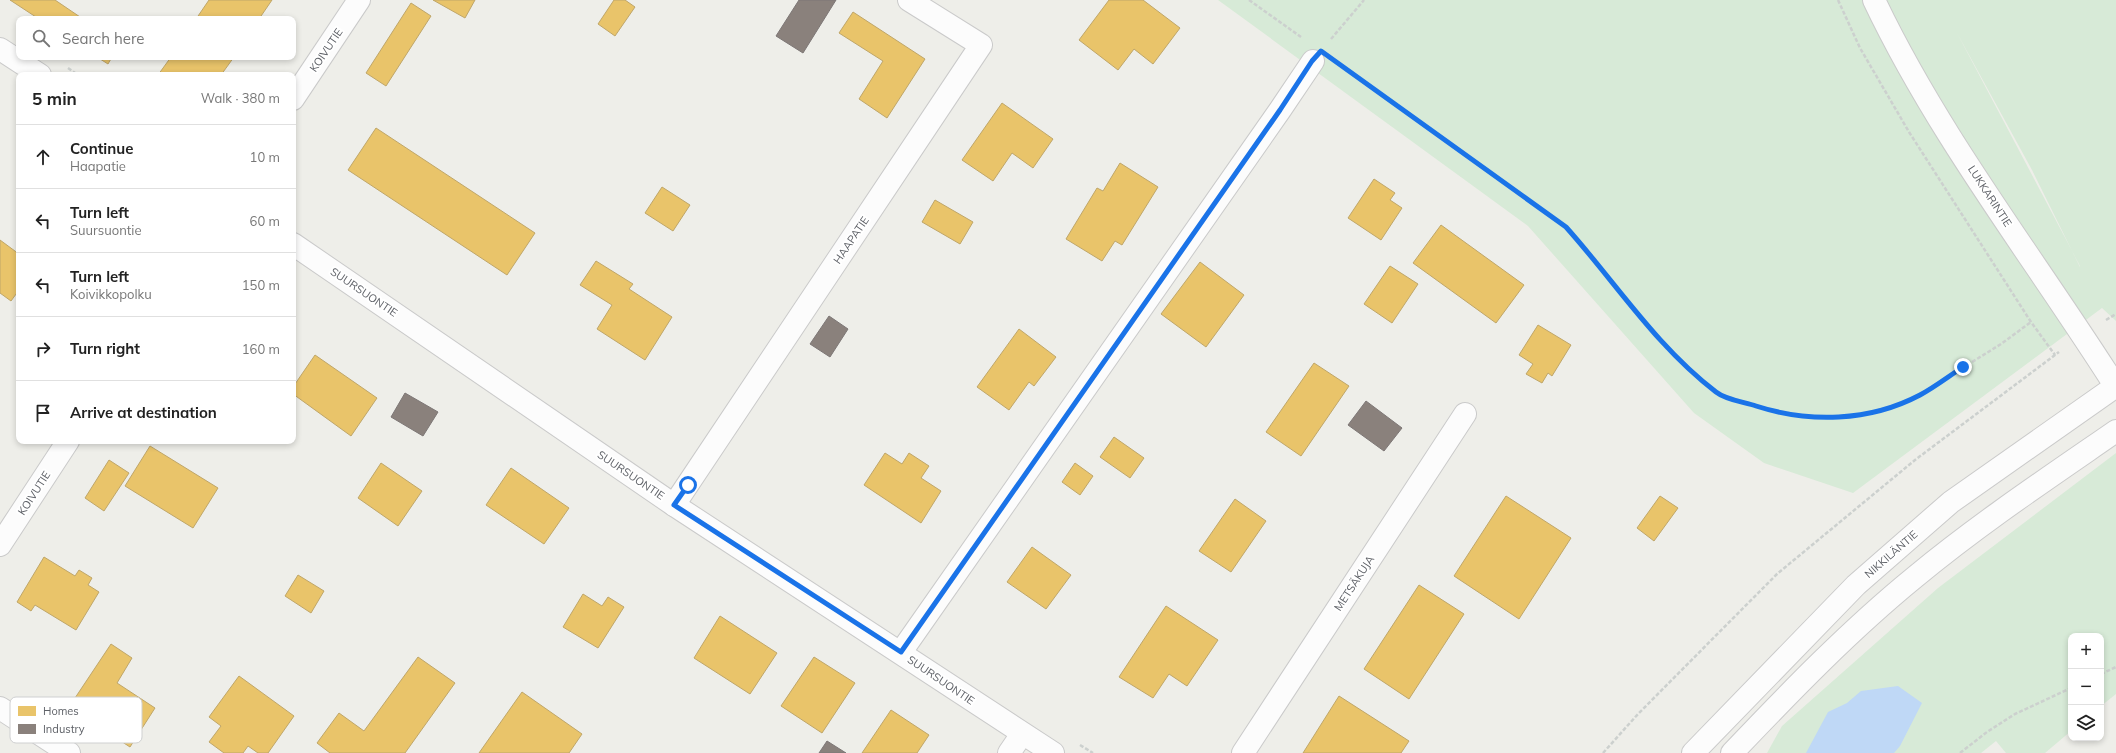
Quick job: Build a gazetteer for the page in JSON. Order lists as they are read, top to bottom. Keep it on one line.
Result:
{"streets":{"street":["KOIVUTIE","LUKKARINTIE","HAAPATIE","SUURSUONTIE","NIKKILÄNTIE","METSÄKUJA"]},"crossings":[["LUKKARINTIE","NIKKILÄNTIE"],["HAAPATIE","SUURSUONTIE"]],"legend":["Homes","Industry"],"page":{"search":"Search here","heading":["5 min","Walk · 380 m"],"list":[["Continue","Haapatie","10 m"],["Turn left","Suursuontie","60 m"],["Turn left","Koivikkopolku","150 m"],["Turn right","160 m"],"Arrive at destination"],"map_buttons":["+","−"]}}
